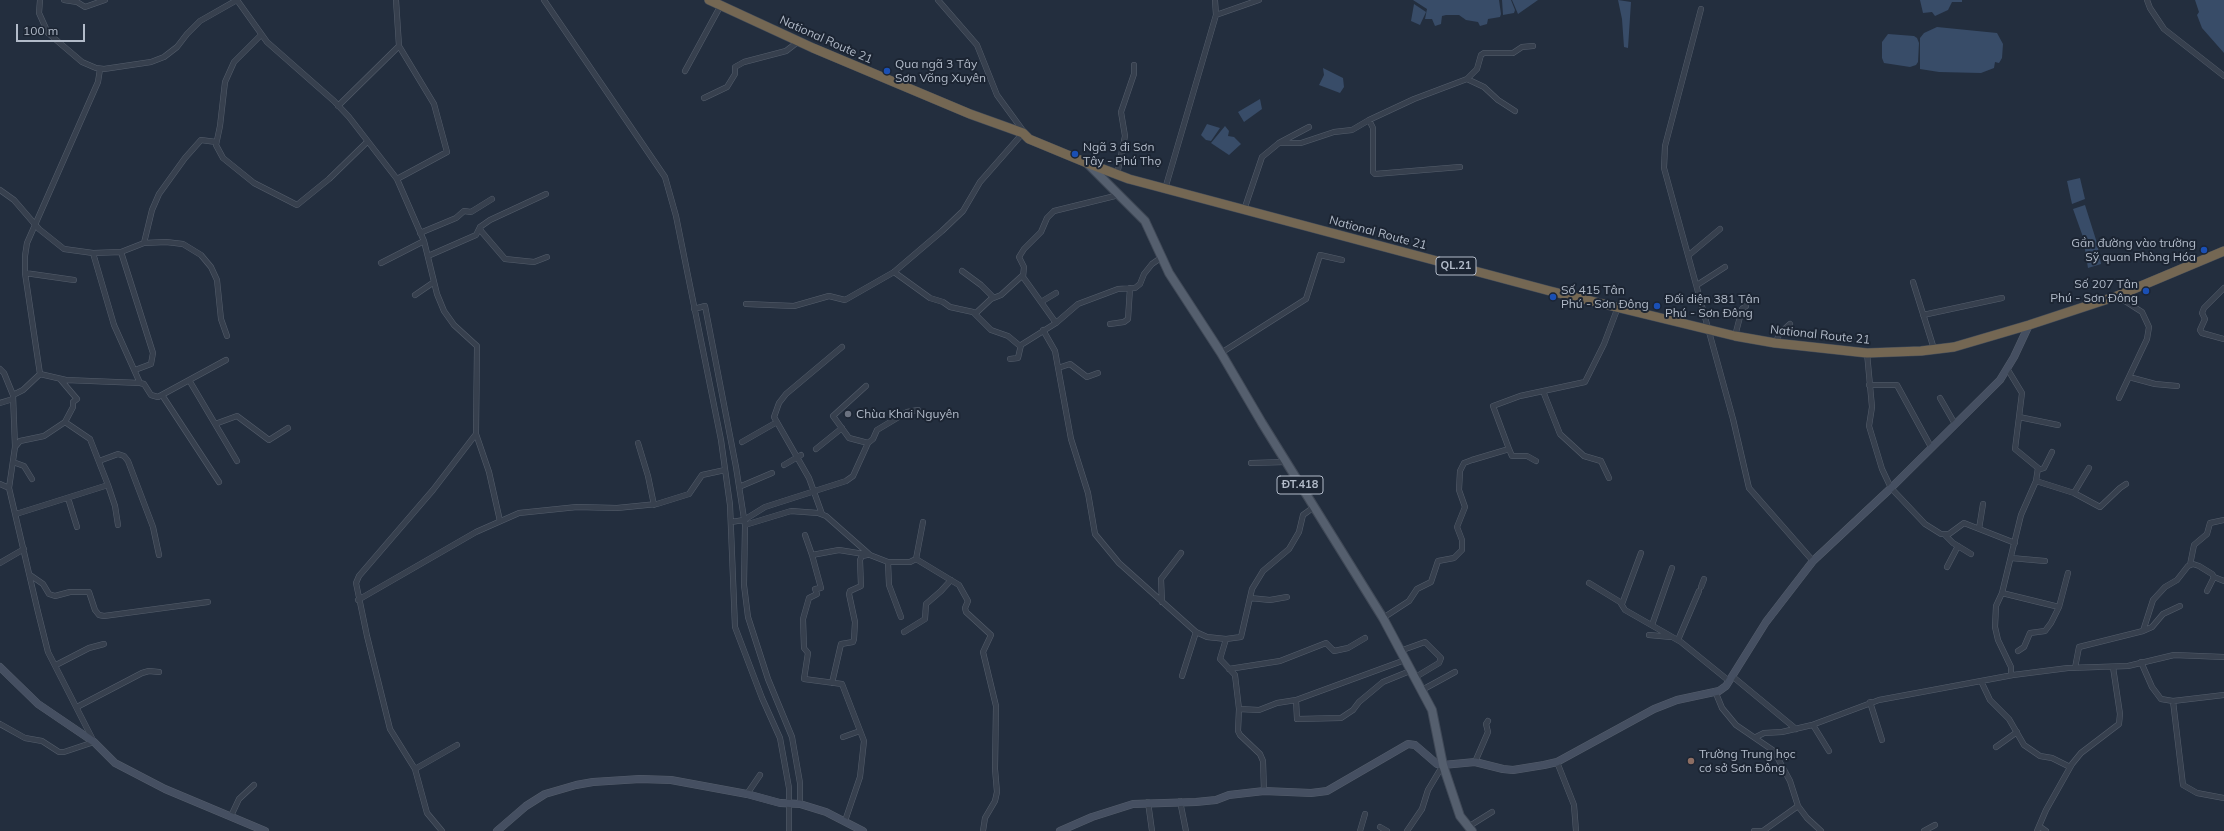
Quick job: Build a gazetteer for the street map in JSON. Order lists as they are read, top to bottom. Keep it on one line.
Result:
{"streets":{"highway":["National Route 21","QL.21"],"main road":["ĐT.418"]},"crossings":[["National Route 21","ĐT.418"]],"places":["Qua ngã 3 Tây Sơn Võng Xuyên","Ngã 3 đi Sơn Tây - Phú Thọ","Gần đường vào trường Sỹ quan Phòng Hóa","Số 207 Tân Phú - Sơn Đông","Số 415 Tân Phú - Sơn Đông","Đối diện 381 Tân Phú - Sơn Đông","Chùa Khai Nguyên","Trường Trung học cơ sở Sơn Đông"],"scale_bar":"100 m"}
